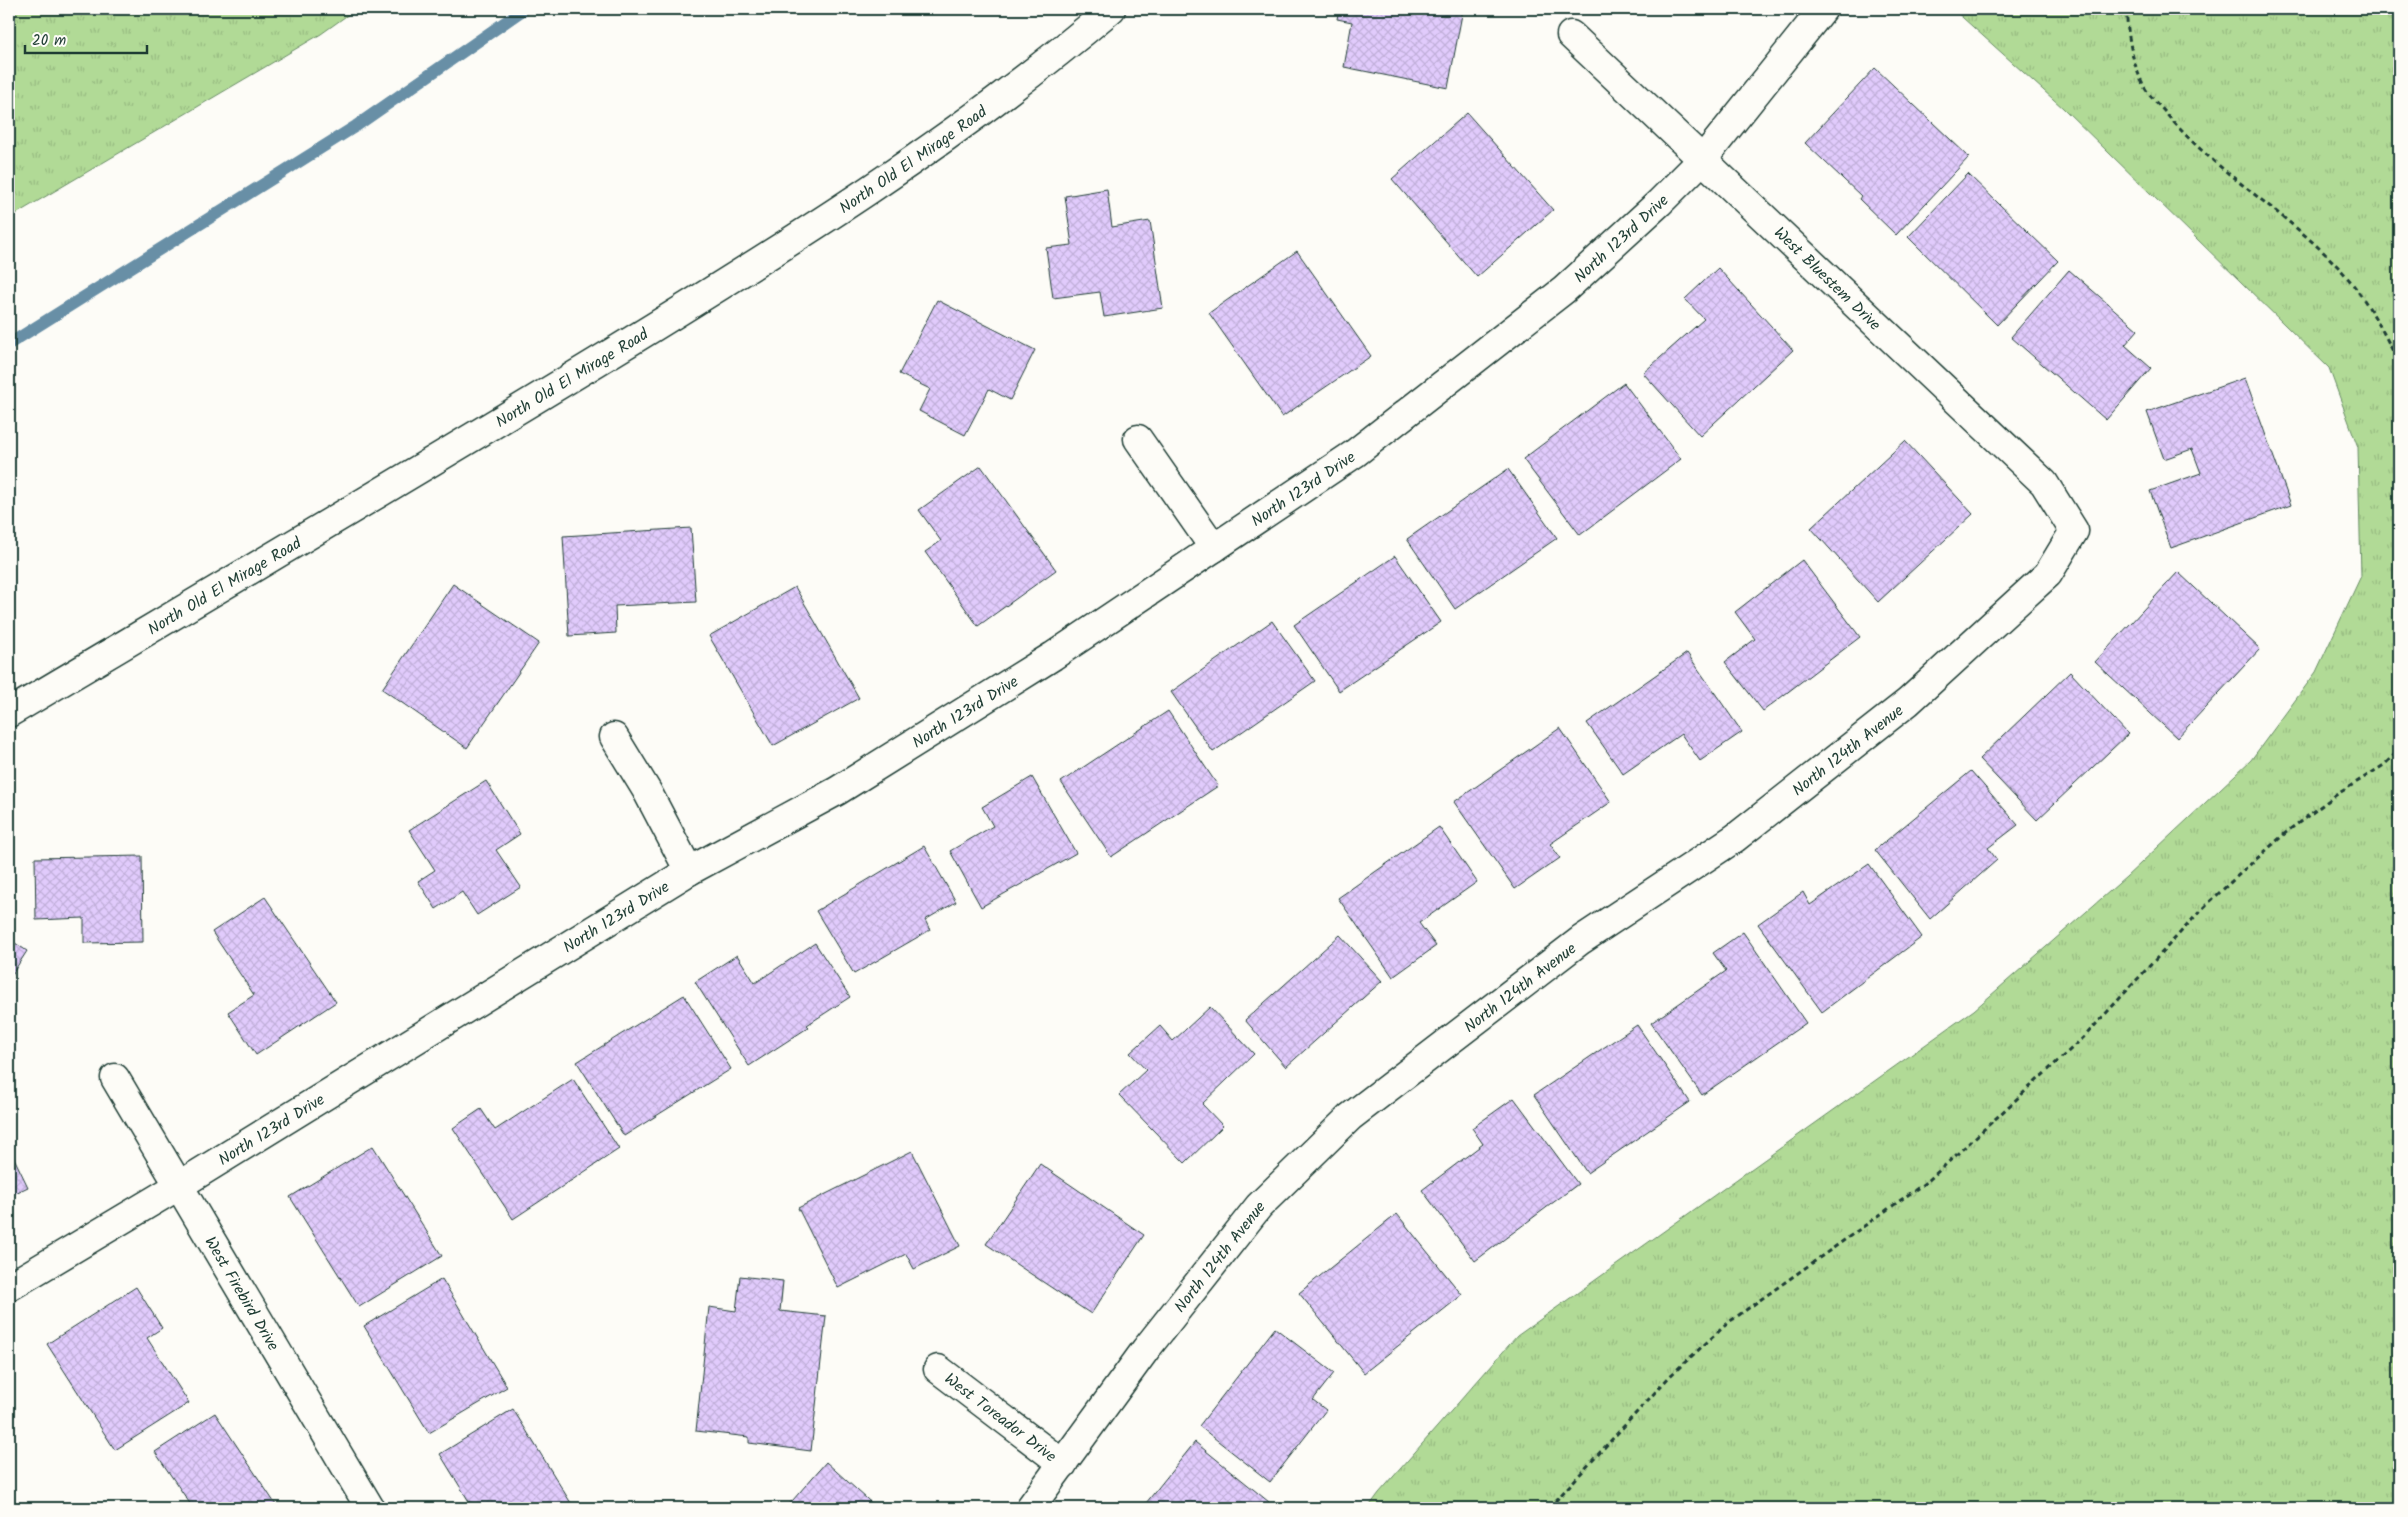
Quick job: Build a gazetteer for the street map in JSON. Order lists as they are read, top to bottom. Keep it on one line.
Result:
{"streets":{"street":["North Old El Mirage Road","North 123rd Drive","West Bluestem Drive","North 124th Avenue","West Firebird Drive","West Toreador Drive"]},"crossings":[["North 123rd Drive","West Bluestem Drive"],["North 123rd Drive","West Firebird Drive"],["West Bluestem Drive","North 124th Avenue"],["North 124th Avenue","West Toreador Drive"]],"scale_bar":"20 m"}
